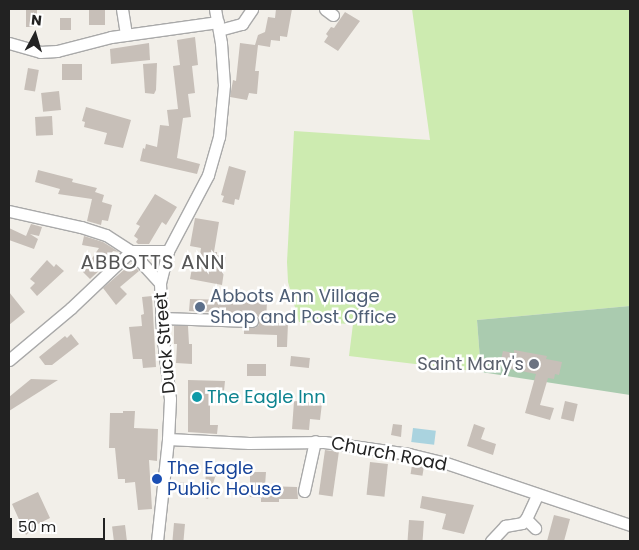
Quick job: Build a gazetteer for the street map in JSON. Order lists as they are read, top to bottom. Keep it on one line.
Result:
{"streets":{"street":["Duck Street","Church Road"]},"crossings":[["Duck Street","Church Road"]],"districts":["ABBOTTS ANN"],"places":["Abbots Ann Village Shop and Post Office","Saint Mary's","The Eagle Inn","The Eagle Public House"],"scale_bar":"50 m","north":"top"}
